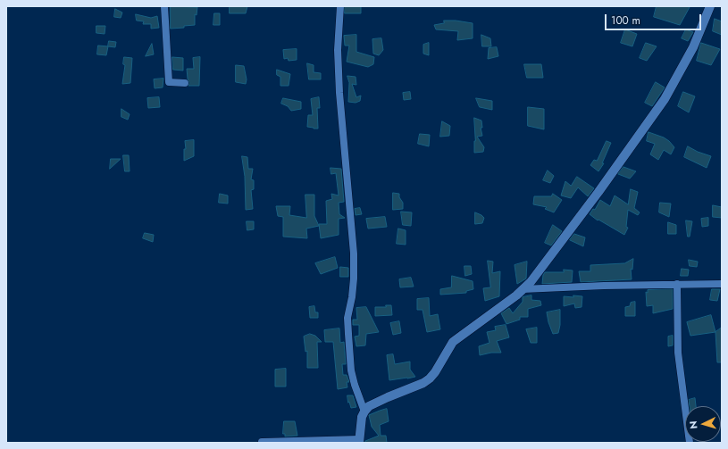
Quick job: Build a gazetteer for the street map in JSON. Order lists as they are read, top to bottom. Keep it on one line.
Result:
{"scale_bar":"100 m","north":"left"}
